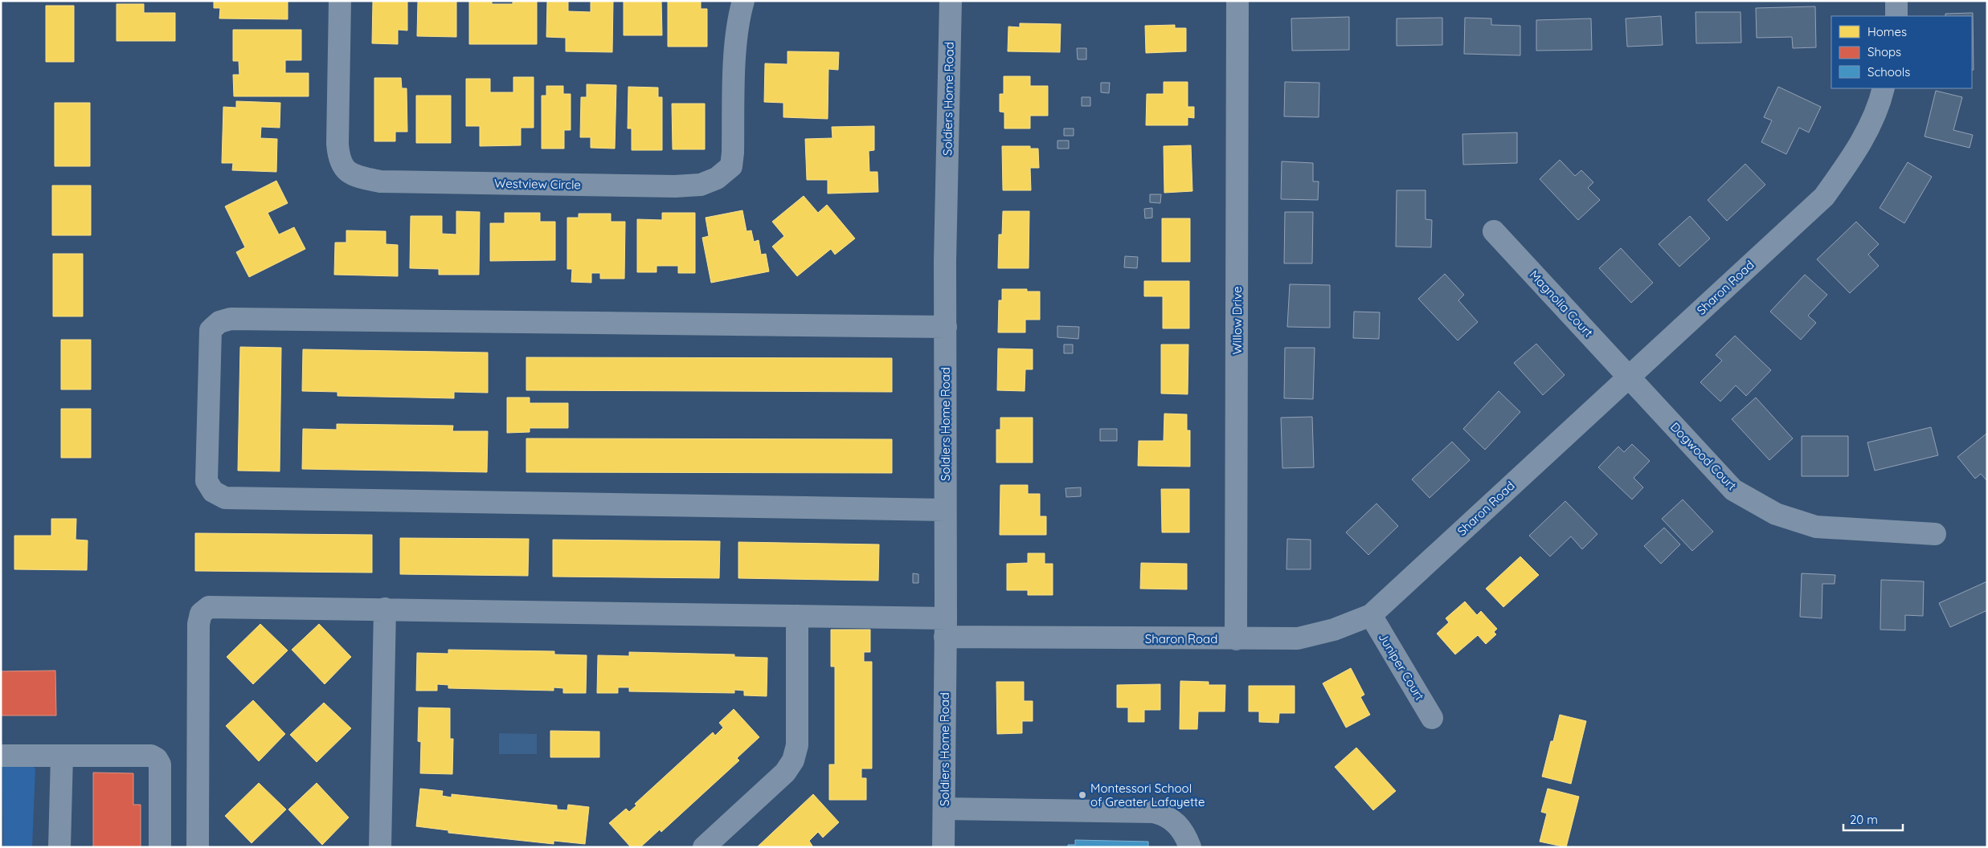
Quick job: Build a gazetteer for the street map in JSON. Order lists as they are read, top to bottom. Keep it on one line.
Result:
{"streets":{"street":["Soldiers Home Road","Westview Circle","Sharon Road","Magnolia Court","Willow Drive","Dogwood Court","Juniper Court"]},"crossings":[["Soldiers Home Road","Sharon Road"],["Sharon Road","Magnolia Court"],["Sharon Road","Willow Drive"],["Sharon Road","Dogwood Court"],["Sharon Road","Juniper Court"],["Magnolia Court","Dogwood Court"]],"places":["Montessori School of Greater Lafayette"],"legend":["Homes","Shops","Schools"],"scale_bar":"20 m"}
